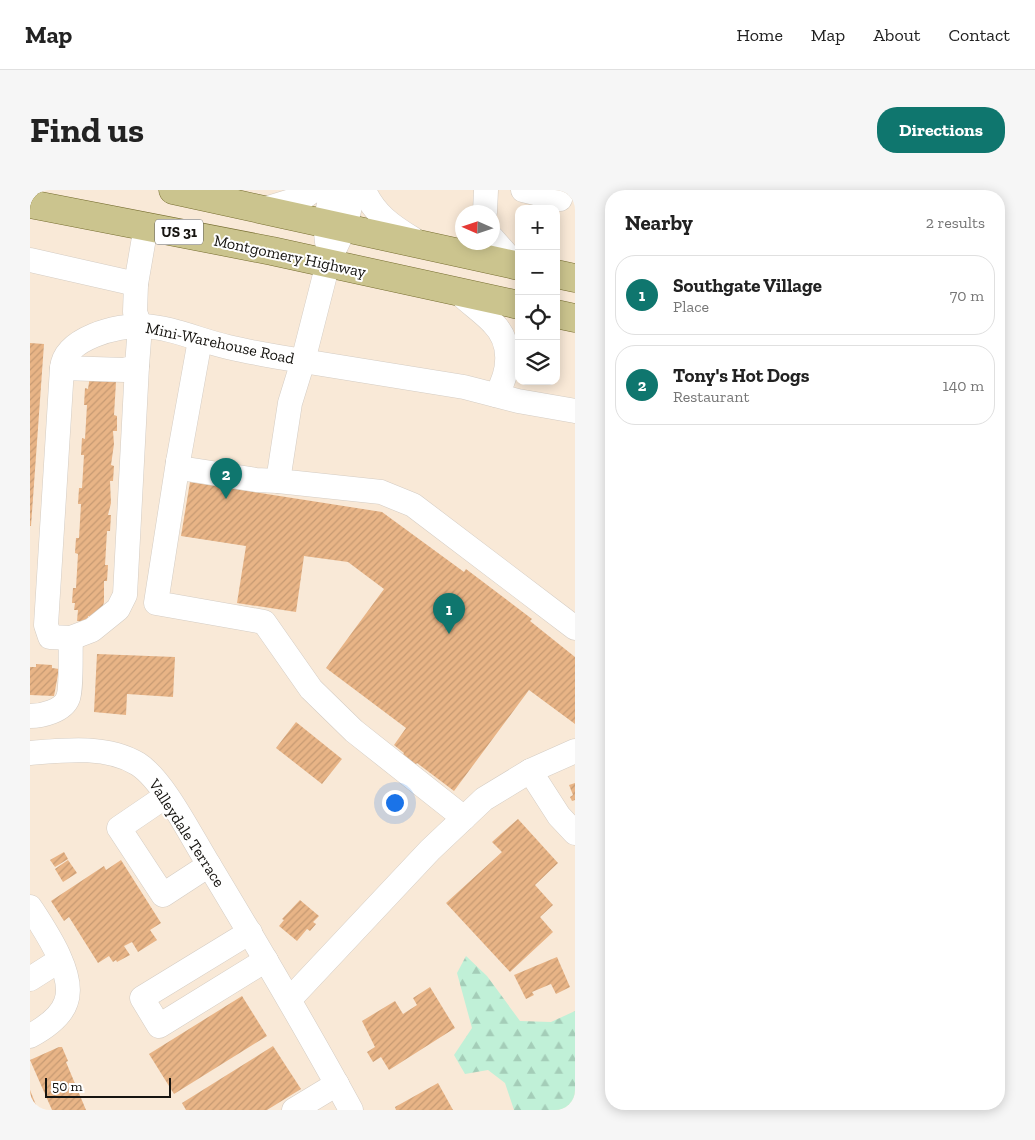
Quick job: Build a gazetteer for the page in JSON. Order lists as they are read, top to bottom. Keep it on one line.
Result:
{"streets":{"main road":["US 31","Montgomery Highway"],"street":["Mini-Warehouse Road","Valleydale Terrace"]},"crossings":[["US 31","Mini-Warehouse Road"],["Montgomery Highway","Mini-Warehouse Road"]],"scale_bar":"50 m","north":"left","page":{"header":"Map","nav":["Home","Map","About","Contact"],"buttons":"Directions","title":"Find us","heading":["Nearby","2 results"],"map_buttons":["+","−"],"list":[{"mark":"1","name":"Southgate Village","note":"Place","value":"70 m"},{"mark":"2","name":"Tony's Hot Dogs","note":"Restaurant","value":"140 m"}],"pins":["2","1"],"scale":"50 m"}}
